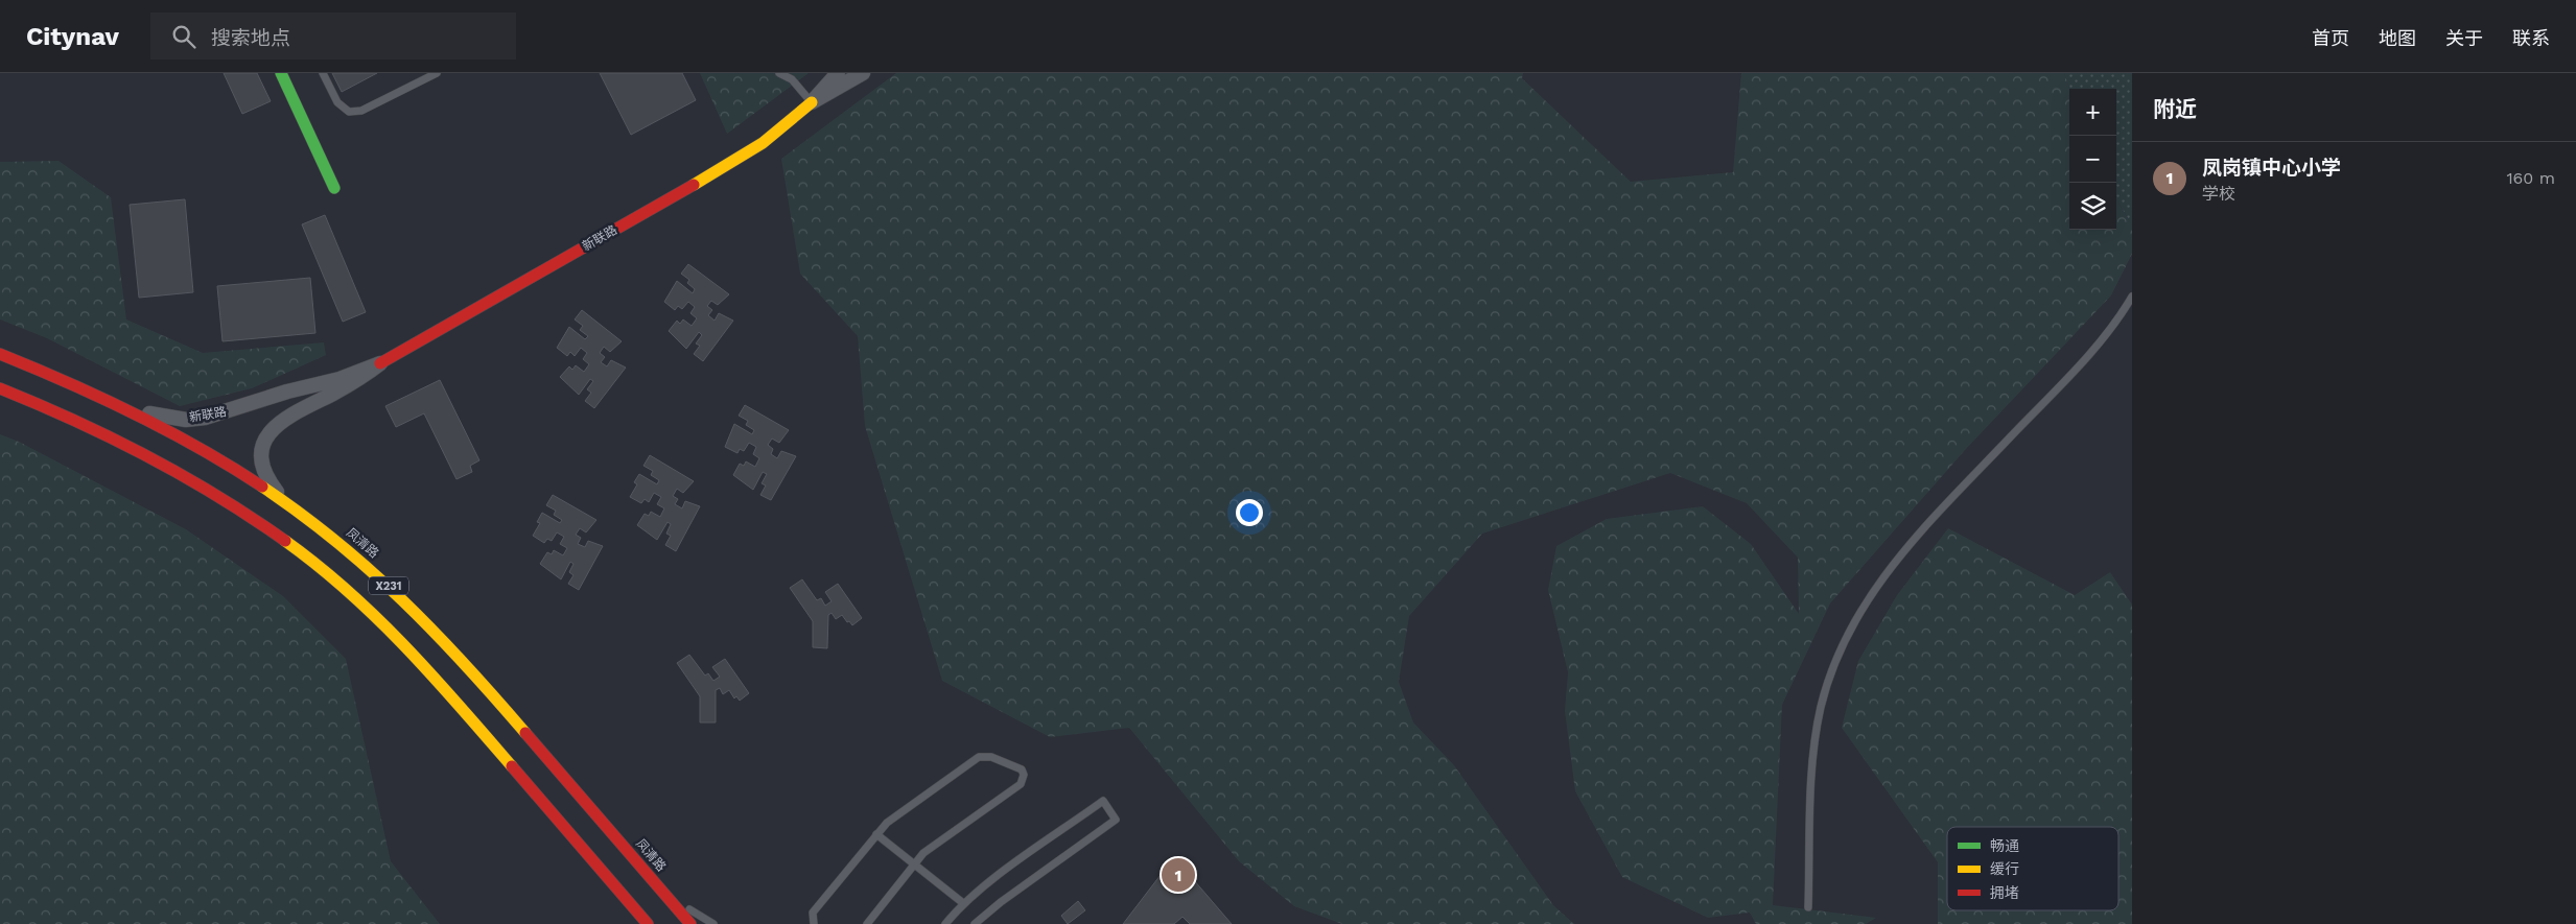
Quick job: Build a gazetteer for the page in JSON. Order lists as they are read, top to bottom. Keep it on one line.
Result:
{"streets":{"main road":["新联路","凤清路","X231"]},"crossings":[["新联路","凤清路"]],"legend":["畅通","缓行","拥堵"],"page":{"header":"Citynav","search":"搜索地点","nav":["首页","地图","关于","联系"],"heading":"附近","map_buttons":["+","−"],"list":[{"mark":"1","name":"凤岗镇中心小学","note":"学校","value":"160 m"}],"pins":"1"}}
